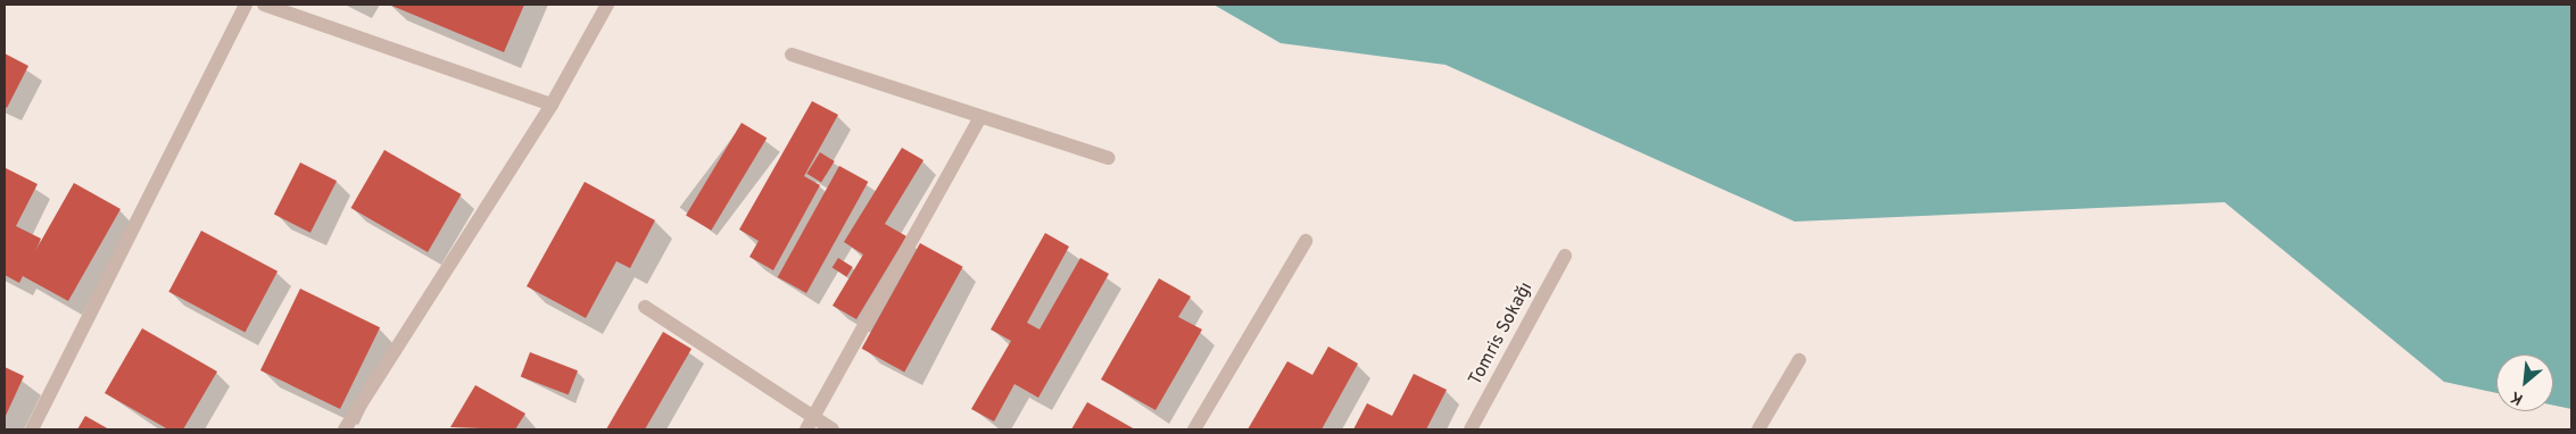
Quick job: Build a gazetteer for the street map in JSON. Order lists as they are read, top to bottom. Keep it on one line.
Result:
{"streets":{"street":["Tomris Sokağı"]},"north":"bottom left"}
